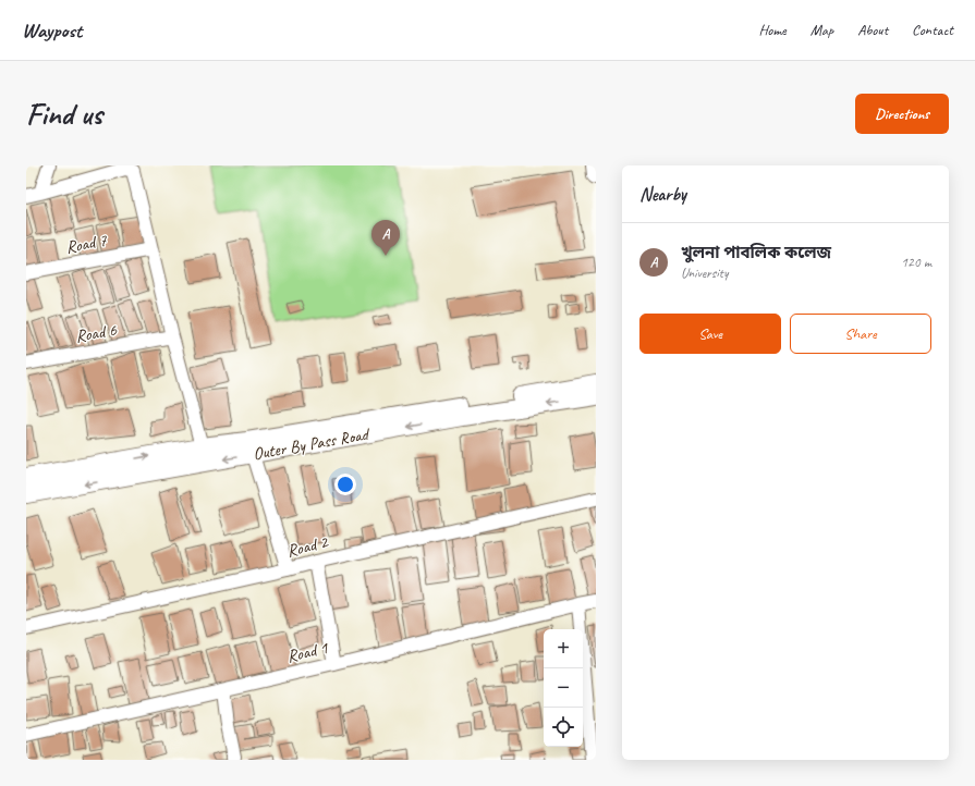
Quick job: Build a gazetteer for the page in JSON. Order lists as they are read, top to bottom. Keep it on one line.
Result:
{"streets":{"main road":["Outer By Pass Road"],"street":["Road 7","Road 6","Road 2","Road 1"]},"page":{"header":"Waypost","nav":["Home","Map","About","Contact"],"buttons":["Directions",["Save","Share"]],"title":"Find us","heading":"Nearby","pins":"A","list":[{"mark":"A","name":"খুলনা পাবলিক কলেজ","note":"University","value":"120 m"}],"map_buttons":["+","−"]}}
